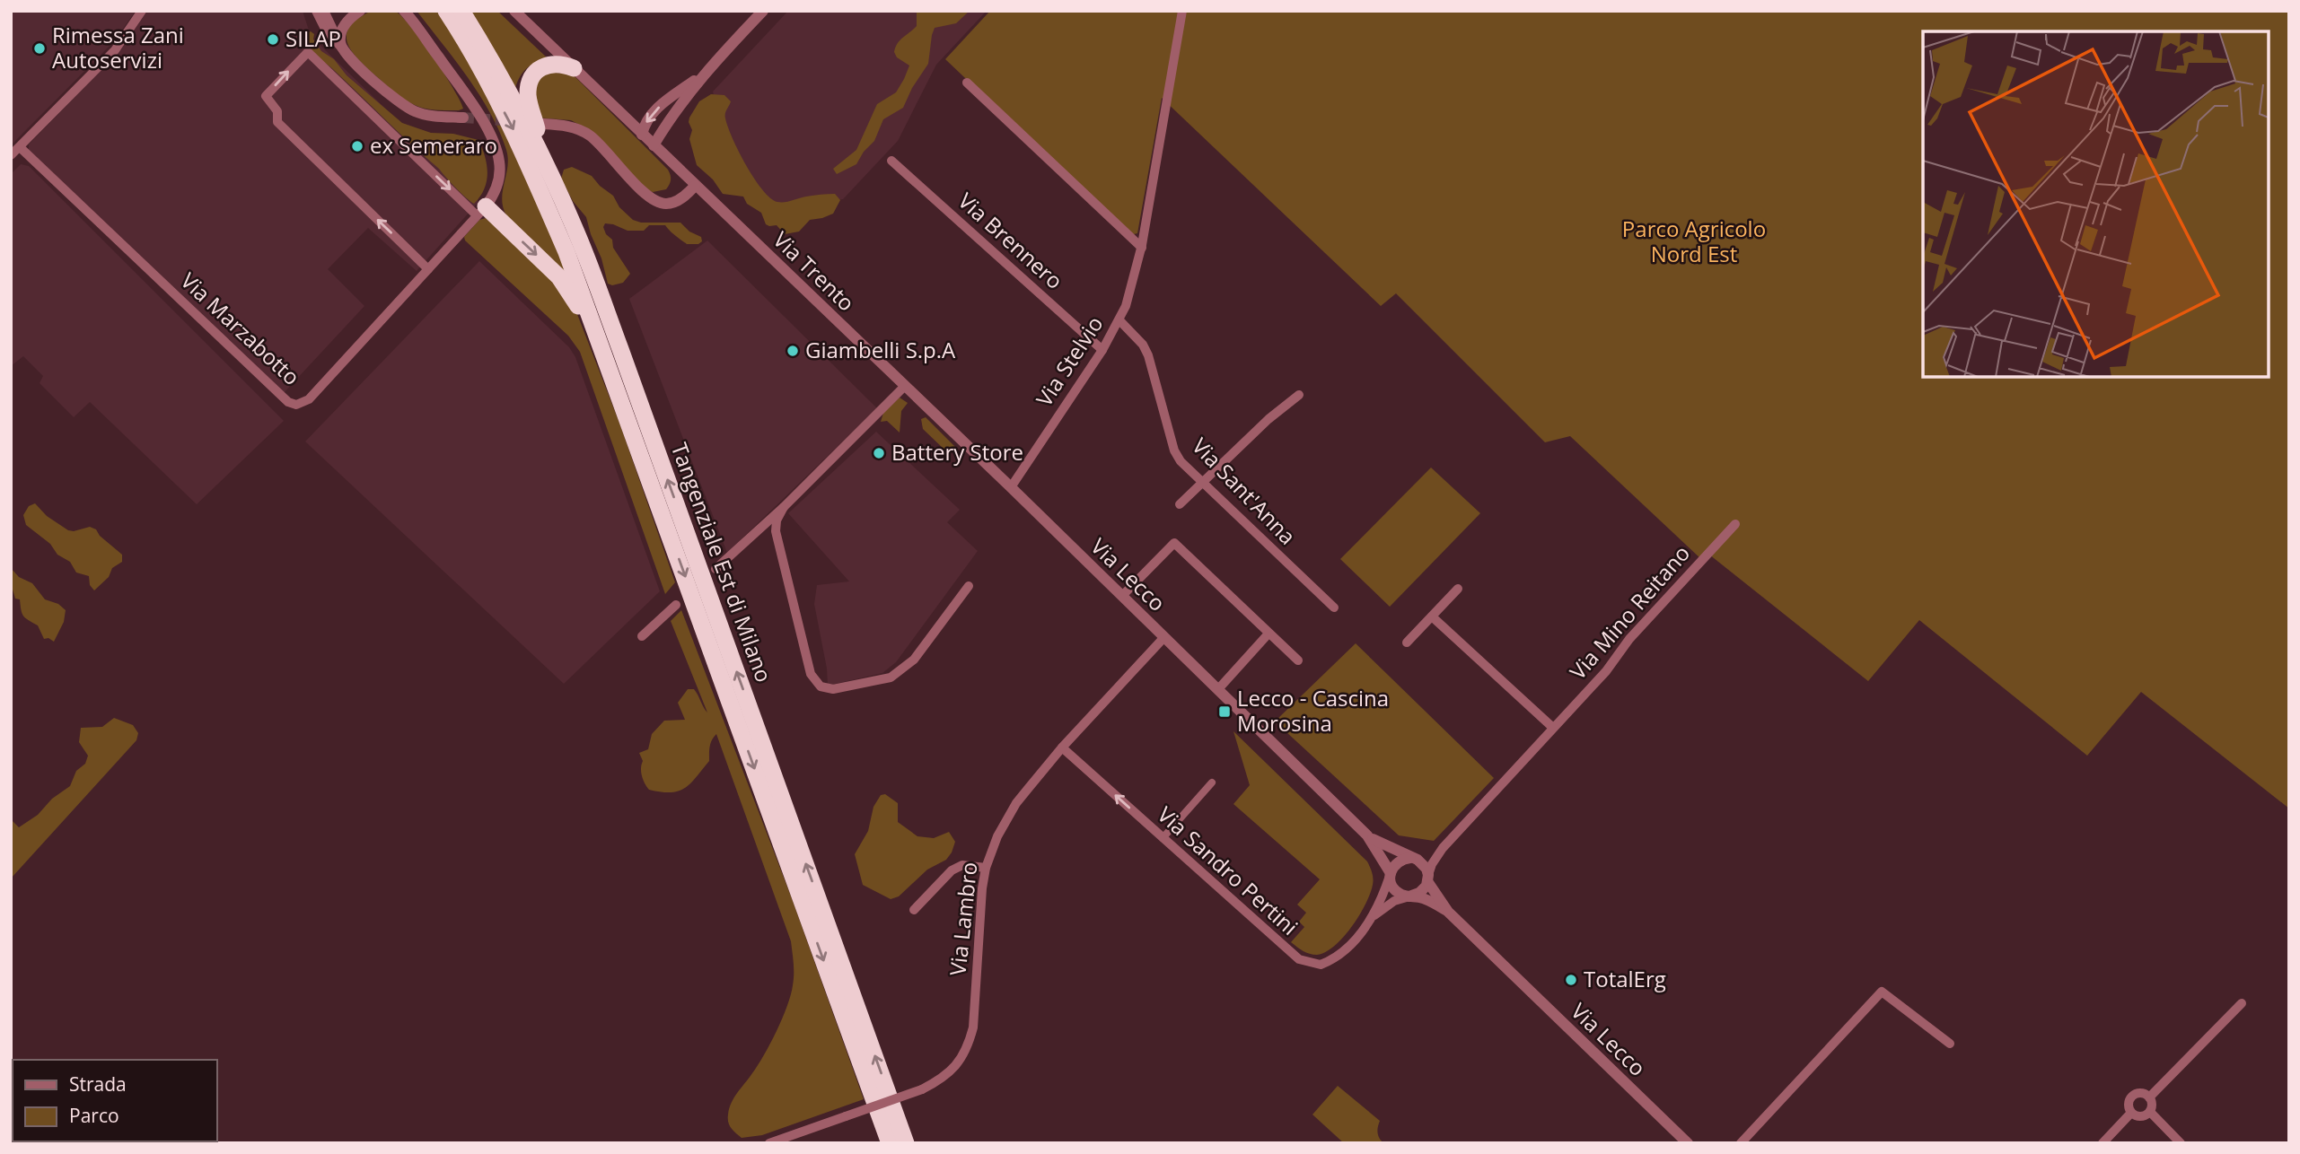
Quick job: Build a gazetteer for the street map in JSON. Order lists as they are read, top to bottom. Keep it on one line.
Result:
{"streets":{"highway":["Tangenziale Est di Milano"],"street":["Via Brennero","Via Trento","Via Marzabotto","Via Stelvio","Via Sant'Anna","Via Lecco","Via Mino Reitano","Via Sandro Pertini","Via Lambro"]},"crossings":[["Via Brennero","Via Stelvio"],["Via Trento","Via Stelvio"],["Via Trento","Via Lecco"],["Via Stelvio","Via Sant'Anna"],["Via Stelvio","Via Lecco"],["Via Lecco","Via Mino Reitano"],["Via Lecco","Via Lambro"],["Via Sandro Pertini","Via Lambro"]],"parks":["Parco Agricolo Nord Est"],"places":{"other":["SILAP","Rimessa Zani Autoservizi","ex Semeraro","Giambelli S.p.A","Battery Store","TotalErg"],"transit":["Lecco - Cascina Morosina"]},"legend":["Strada","Parco"]}
